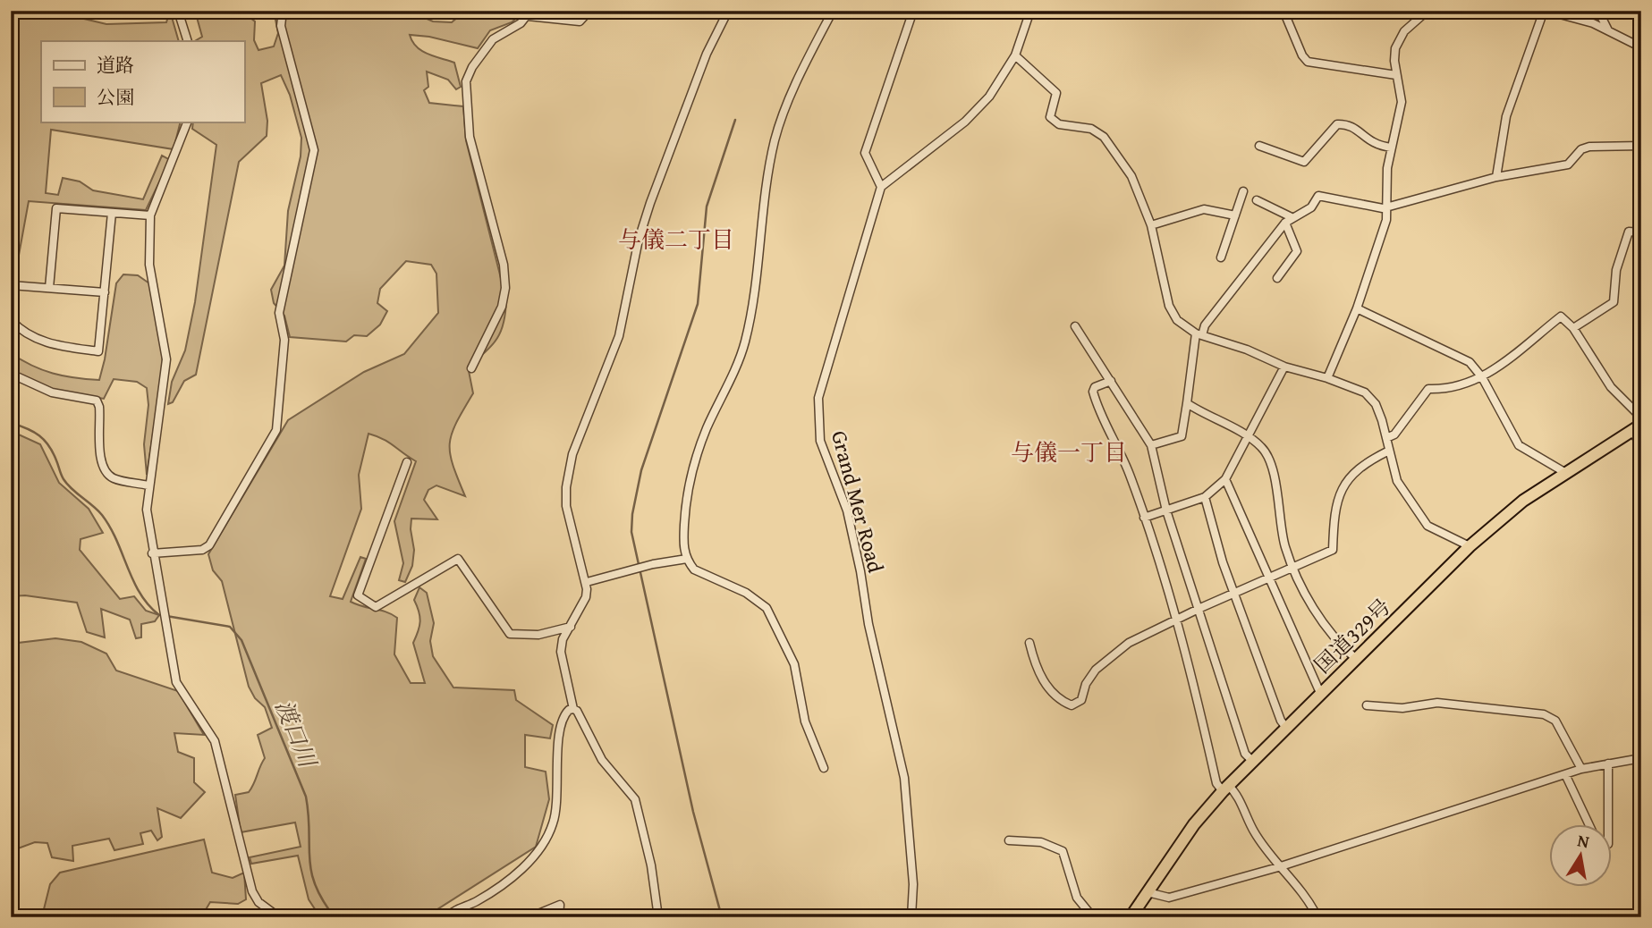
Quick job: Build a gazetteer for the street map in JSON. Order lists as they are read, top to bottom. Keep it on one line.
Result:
{"streets":{"highway":["国道329号"],"street":["Grand Mer Road"]},"districts":["与儀二丁目","与儀一丁目"],"water":["渡口川"],"legend":["道路","公園"],"north":"top"}
